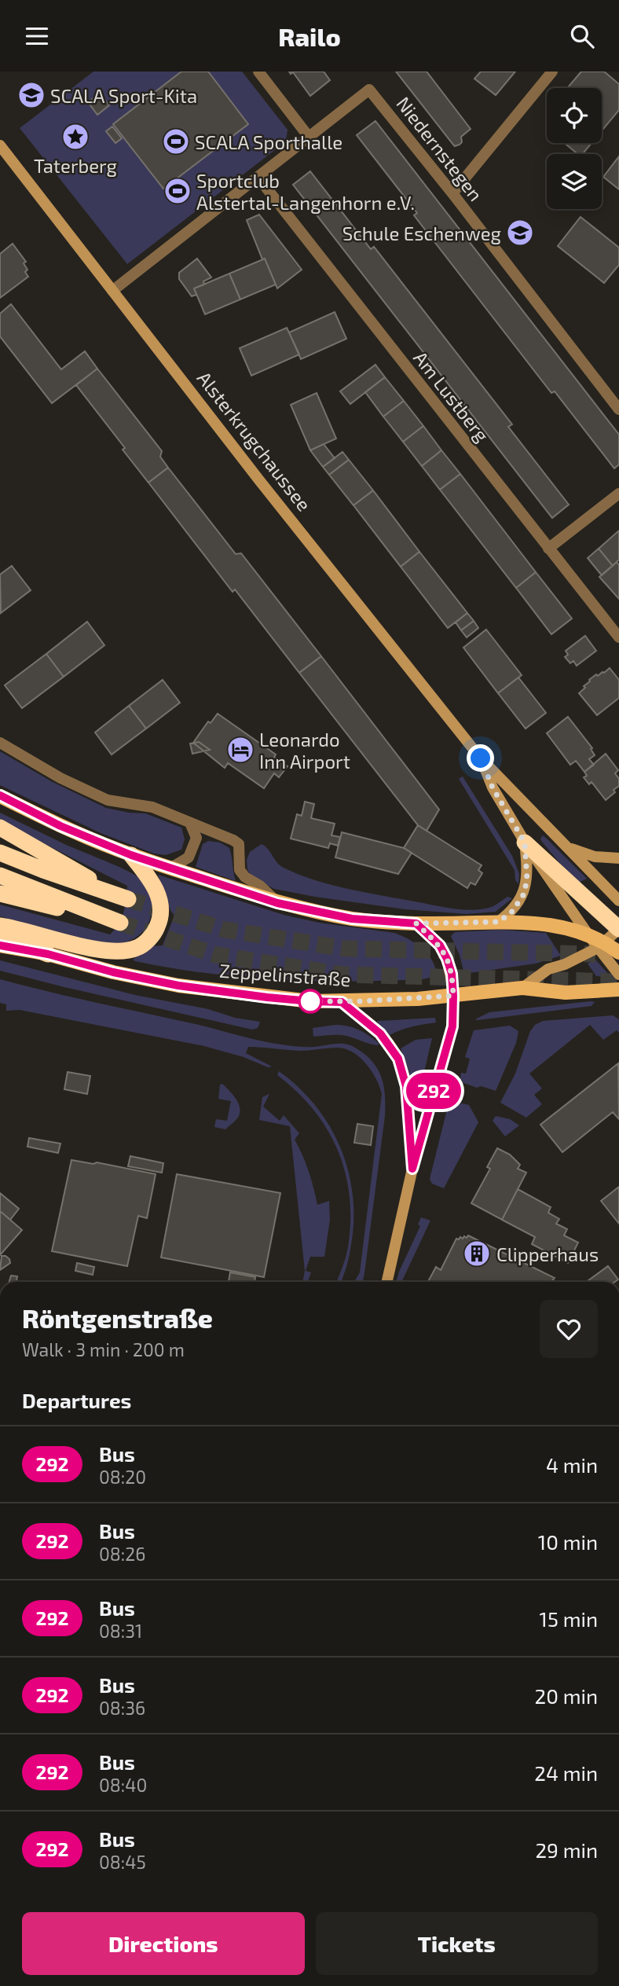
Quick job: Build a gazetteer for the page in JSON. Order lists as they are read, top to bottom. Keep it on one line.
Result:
{"streets":{"main road":["Alsterkrugchaussee","Zeppelinstraße"],"street":["Niedernstegen","Am Lustberg"]},"crossings":[["Alsterkrugchaussee","Zeppelinstraße"]],"places":{"school or university":["SCALA Sport-Kita","Schule Eschenweg"],"place":["Taterberg"],"sports":["SCALA Sporthalle","Sportclub Alstertal-Langenhorn e.V."],"hotel":["Leonardo Inn Airport"],"building":["Clipperhaus"]},"lines":["bus line 292"],"page":{"header":"Railo","on_map":"292","heading":[["Röntgenstraße","Walk · 3 min · 200 m"],"Departures"],"list":[{"mark":"292","name":"Bus","note":"08:20","value":"4 min"},{"mark":"292","name":"Bus","note":"08:26","value":"10 min"},{"mark":"292","name":"Bus","note":"08:31","value":"15 min"},{"mark":"292","name":"Bus","note":"08:36","value":"20 min"},{"mark":"292","name":"Bus","note":"08:40","value":"24 min"},{"mark":"292","name":"Bus","note":"08:45","value":"29 min"}],"buttons":["Directions","Tickets"]}}
